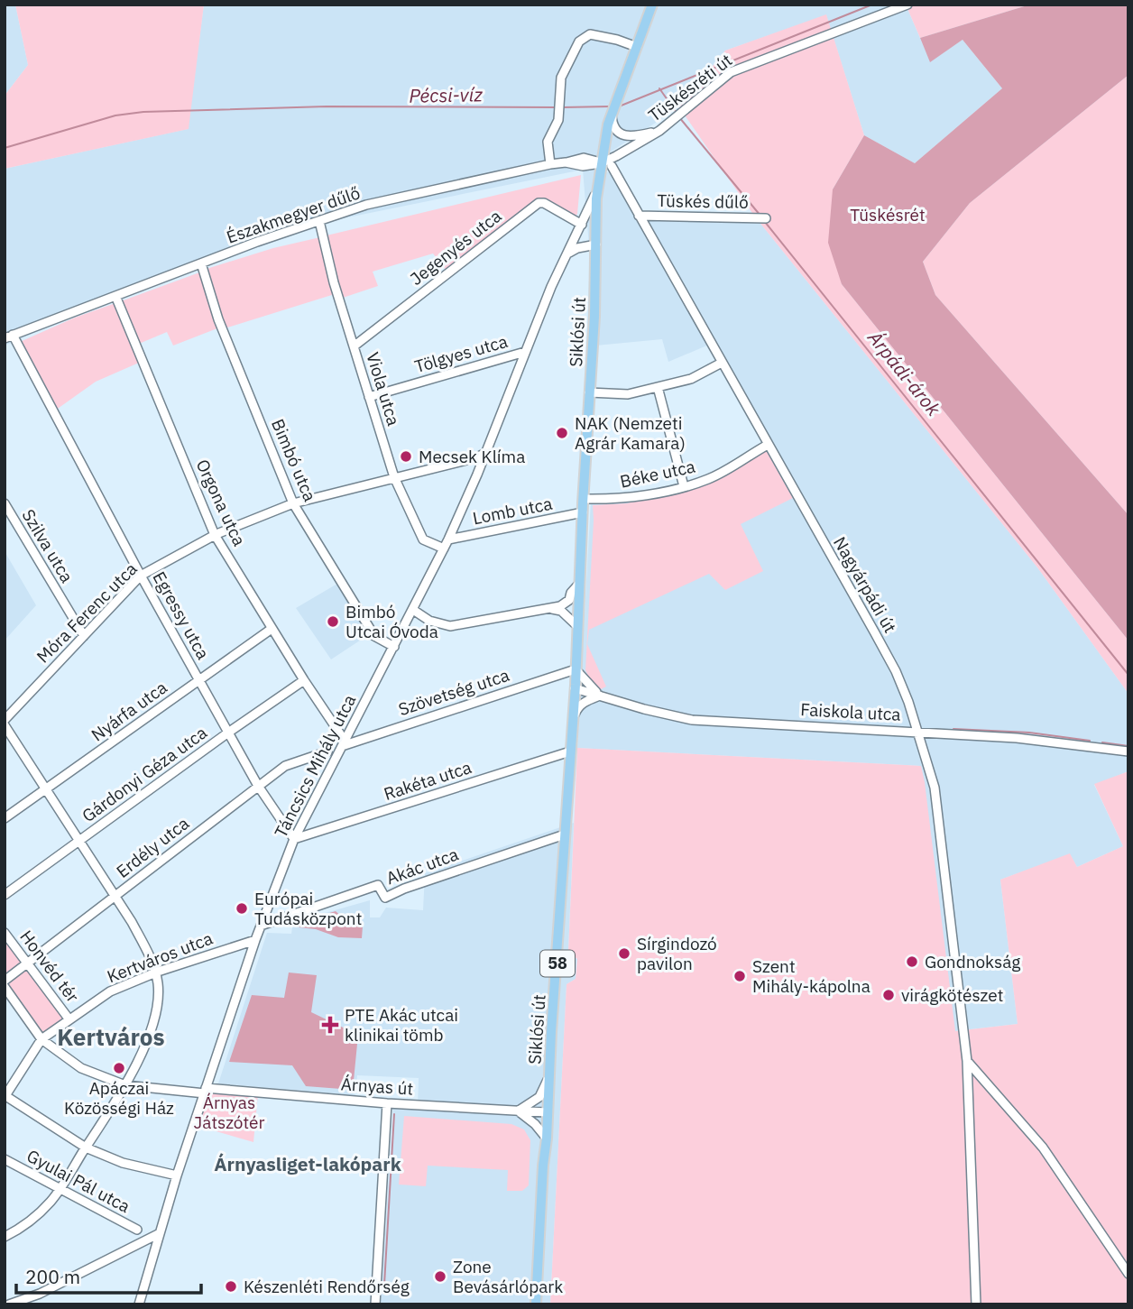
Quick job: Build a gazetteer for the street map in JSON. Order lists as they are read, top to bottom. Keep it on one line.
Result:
{"streets":{"main road":["Siklósi út","58"],"street":["Tüskésréti út","Tüskés dűlő","Északmegyer dűlő","Jegenyés utca","Tölgyes utca","Viola utca","Bimbó utca","Béke utca","Orgona utca","Lomb utca","Szilva utca","Nagyárpádi út","Móra Ferenc utca","Egressy utca","Szövetség utca","Nyárfa utca","Faiskola utca","Táncsics Mihály utca","Gárdonyi Géza utca","Rakéta utca","Erdély utca","Akác utca","Kertváros utca","Honvéd tér","Árnyas út","Gyulai Pál utca"]},"crossings":[["Tüskésréti út","Északmegyer dűlő"],["Tüskésréti út","Siklósi út"],["Tüskés dűlő","Nagyárpádi út"],["Északmegyer dűlő","Siklósi út"],["Északmegyer dűlő","Viola utca"],["Északmegyer dűlő","Bimbó utca"],["Északmegyer dűlő","Orgona utca"],["Északmegyer dűlő","Egressy utca"],["Jegenyés utca","Viola utca"],["Jegenyés utca","Táncsics Mihály utca"],["Siklósi út","Béke utca"],["Siklósi út","Lomb utca"],["Siklósi út","Szövetség utca"],["Siklósi út","Táncsics Mihály utca"],["Siklósi út","Rakéta utca"],["Siklósi út","Akác utca"],["Siklósi út","58"],["Siklósi út","Árnyas út"],["Tölgyes utca","Viola utca"],["Tölgyes utca","Táncsics Mihály utca"],["Viola utca","Móra Ferenc utca"],["Viola utca","Táncsics Mihály utca"],["Bimbó utca","Móra Ferenc utca"],["Bimbó utca","Táncsics Mihály utca"],["Béke utca","Nagyárpádi út"],["Orgona utca","Móra Ferenc utca"],["Orgona utca","Szövetség utca"],["Orgona utca","Nyárfa utca"],["Orgona utca","Táncsics Mihály utca"],["Orgona utca","Gárdonyi Géza utca"],["Lomb utca","Táncsics Mihály utca"],["Szilva utca","Móra Ferenc utca"],["Nagyárpádi út","Faiskola utca"],["Móra Ferenc utca","Egressy utca"],["Móra Ferenc utca","Táncsics Mihály utca"],["Egressy utca","Nyárfa utca"],["Egressy utca","Táncsics Mihály utca"],["Egressy utca","Gárdonyi Géza utca"],["Egressy utca","Rakéta utca"],["Egressy utca","Erdély utca"],["Szövetség utca","Táncsics Mihály utca"],["Szövetség utca","58"],["Faiskola utca","58"],["Táncsics Mihály utca","Rakéta utca"],["Táncsics Mihály utca","Akác utca"],["Táncsics Mihály utca","Kertváros utca"],["Táncsics Mihály utca","Árnyas út"],["Erdély utca","Honvéd tér"],["Kertváros utca","Honvéd tér"],["Kertváros utca","Árnyas út"]],"districts":["Kertváros","Árnyasliget-lakópark"],"water":["Pécsi-víz","Árpádi-árok"],"parks":["Tüskésrét","Árnyas Játszótér"],"places":{"other":["NAK (Nemzeti Agrár Kamara)","Mecsek Klíma","Bimbó Utcai Óvoda","Európai Tudásközpont","Sírgindozó pavilon","Gondnokság","Szent Mihály-kápolna","virágkötészet","Apáczai Közösségi Ház","Zone Bevásárlópark","Készenléti Rendőrség"],"health":["PTE Akác utcai klinikai tömb"]},"scale_bar":"200 m"}
